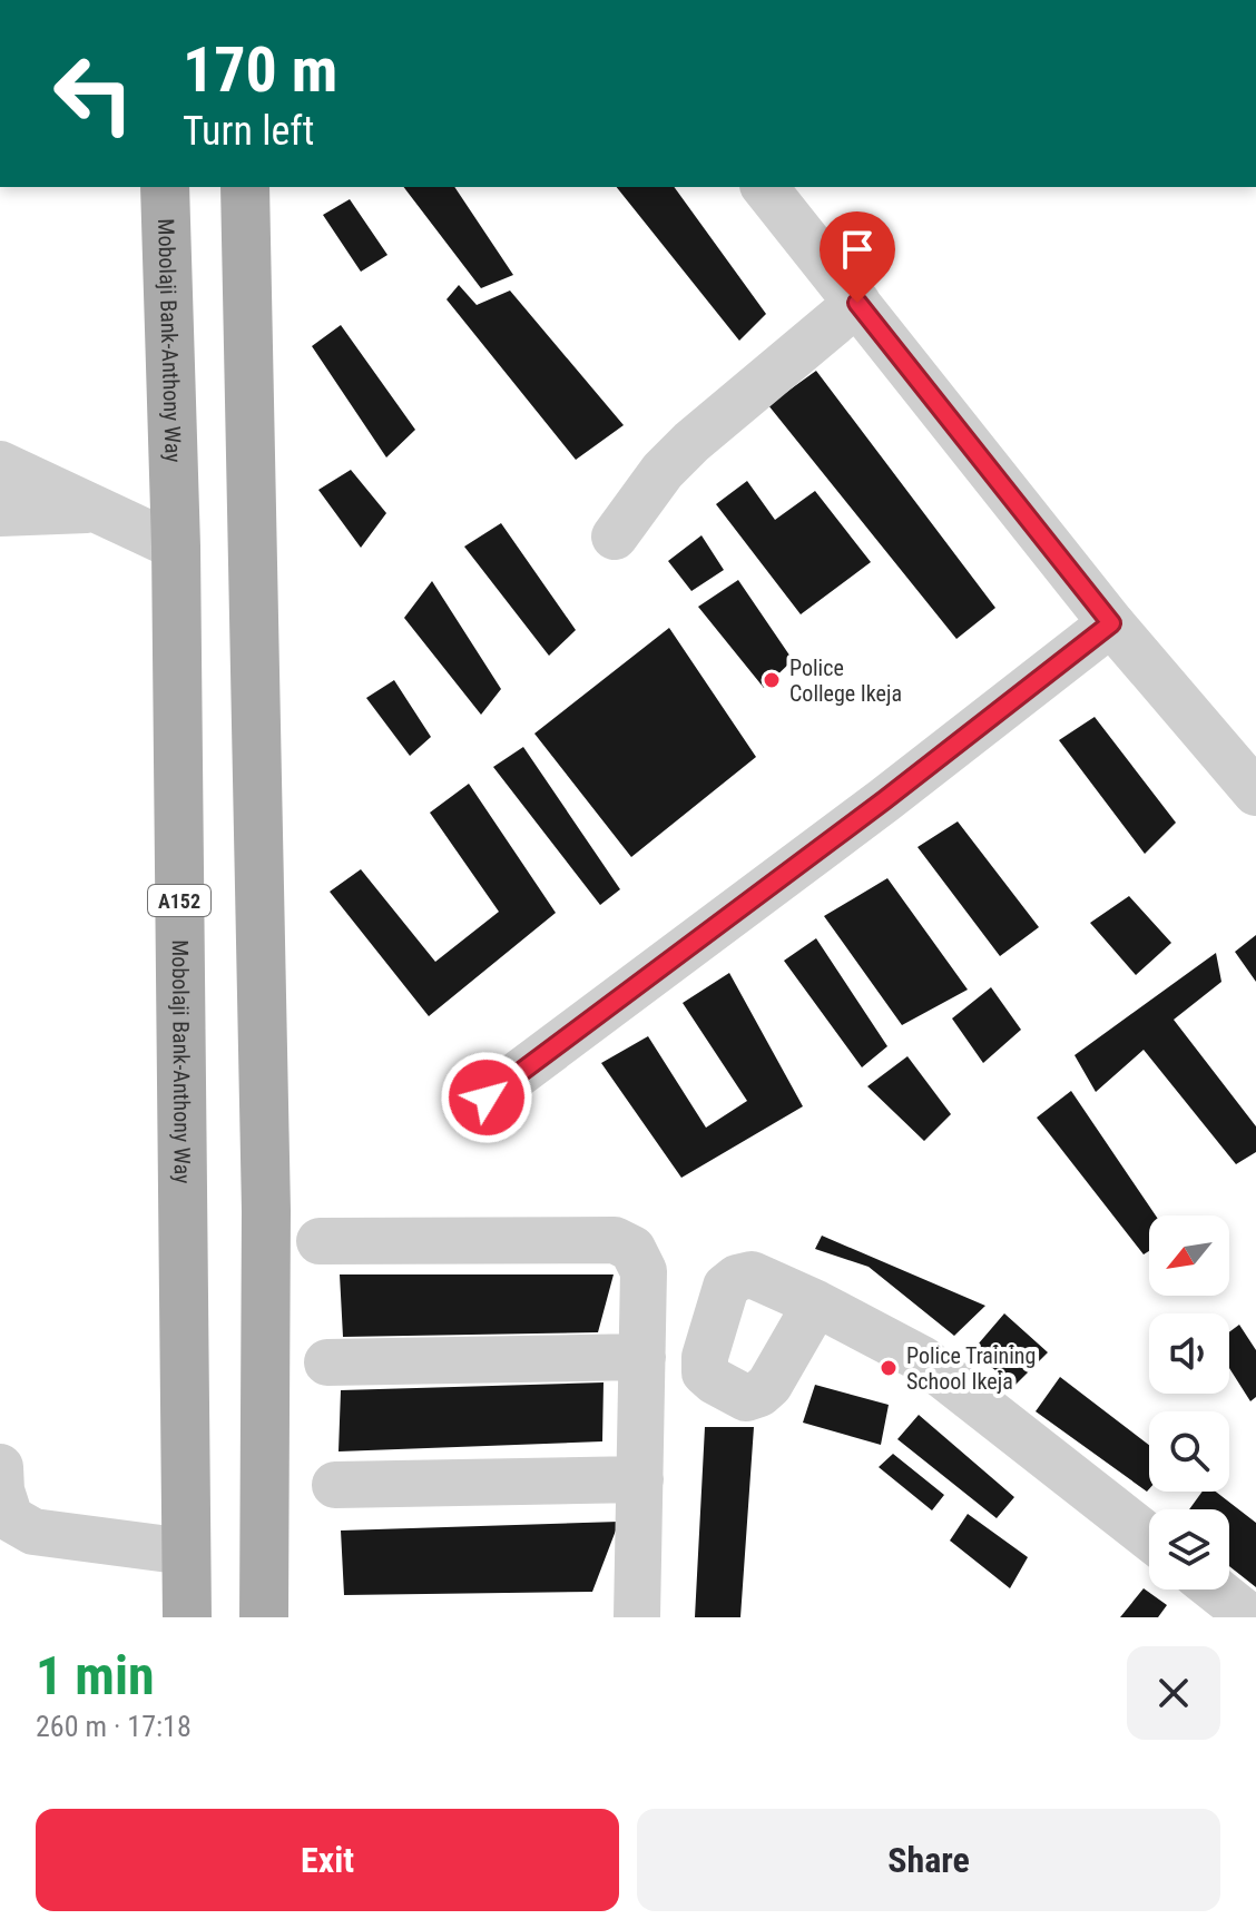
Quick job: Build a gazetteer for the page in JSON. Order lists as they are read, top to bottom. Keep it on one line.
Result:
{"streets":{"main road":["Mobolaji Bank-Anthony Way","A152"]},"places":["Police College Ikeja","Police Training School Ikeja"],"north":"bottom left","page":{"turn":["170 m","Turn left"],"heading":["1 min","260 m · 17:18"],"buttons":["Exit","Share"]}}
